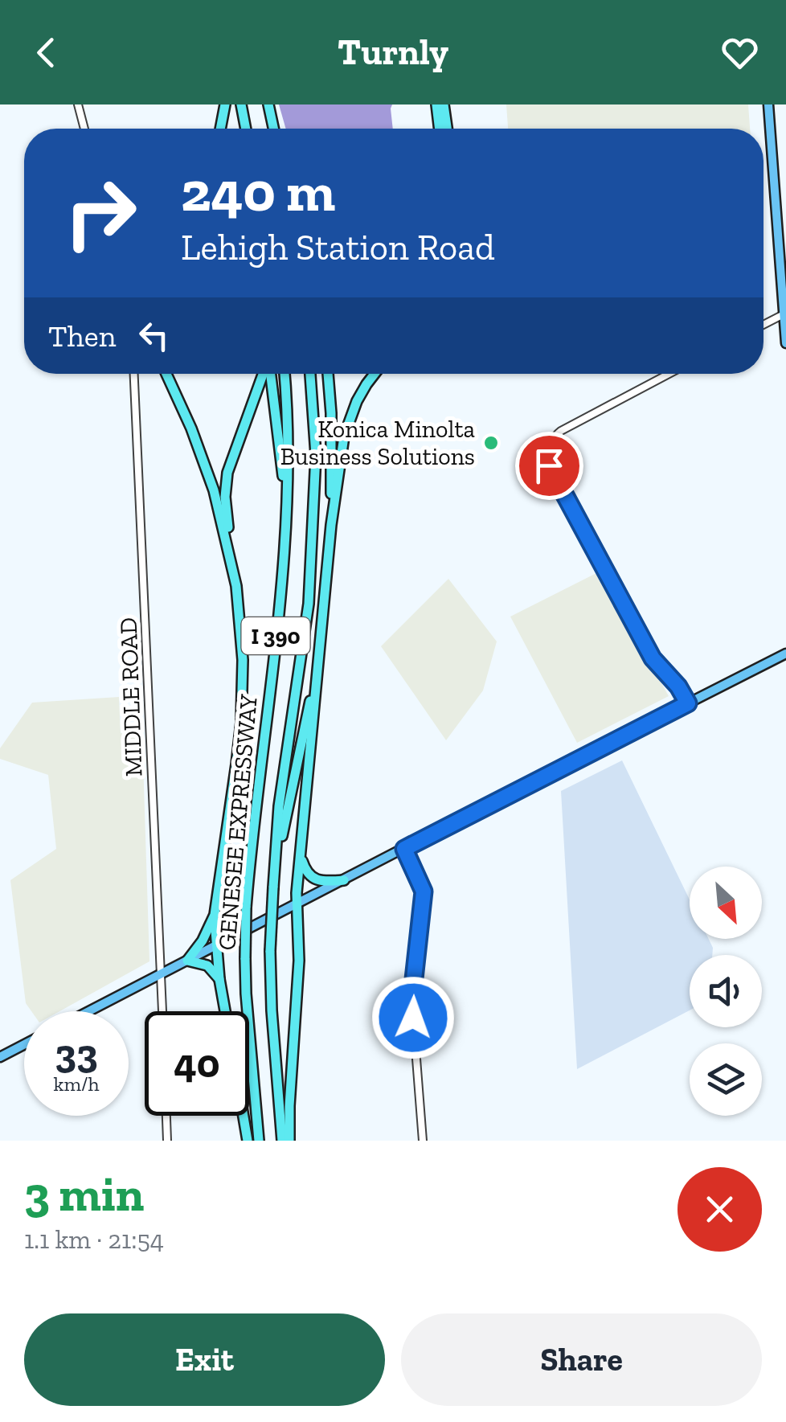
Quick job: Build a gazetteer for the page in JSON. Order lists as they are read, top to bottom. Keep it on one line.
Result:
{"streets":{"highway":["I 390","GENESEE EXPRESSWAY"],"street":["MIDDLE ROAD"]},"places":["Konica Minolta Business Solutions"],"north":"bottom right","page":{"header":"Turnly","turn":["240 m","Lehigh Station Road"],"then":"Then","speed":"33 km/h","limit":"40","heading":["3 min","1.1 km · 21:54"],"buttons":["Exit","Share"]}}
